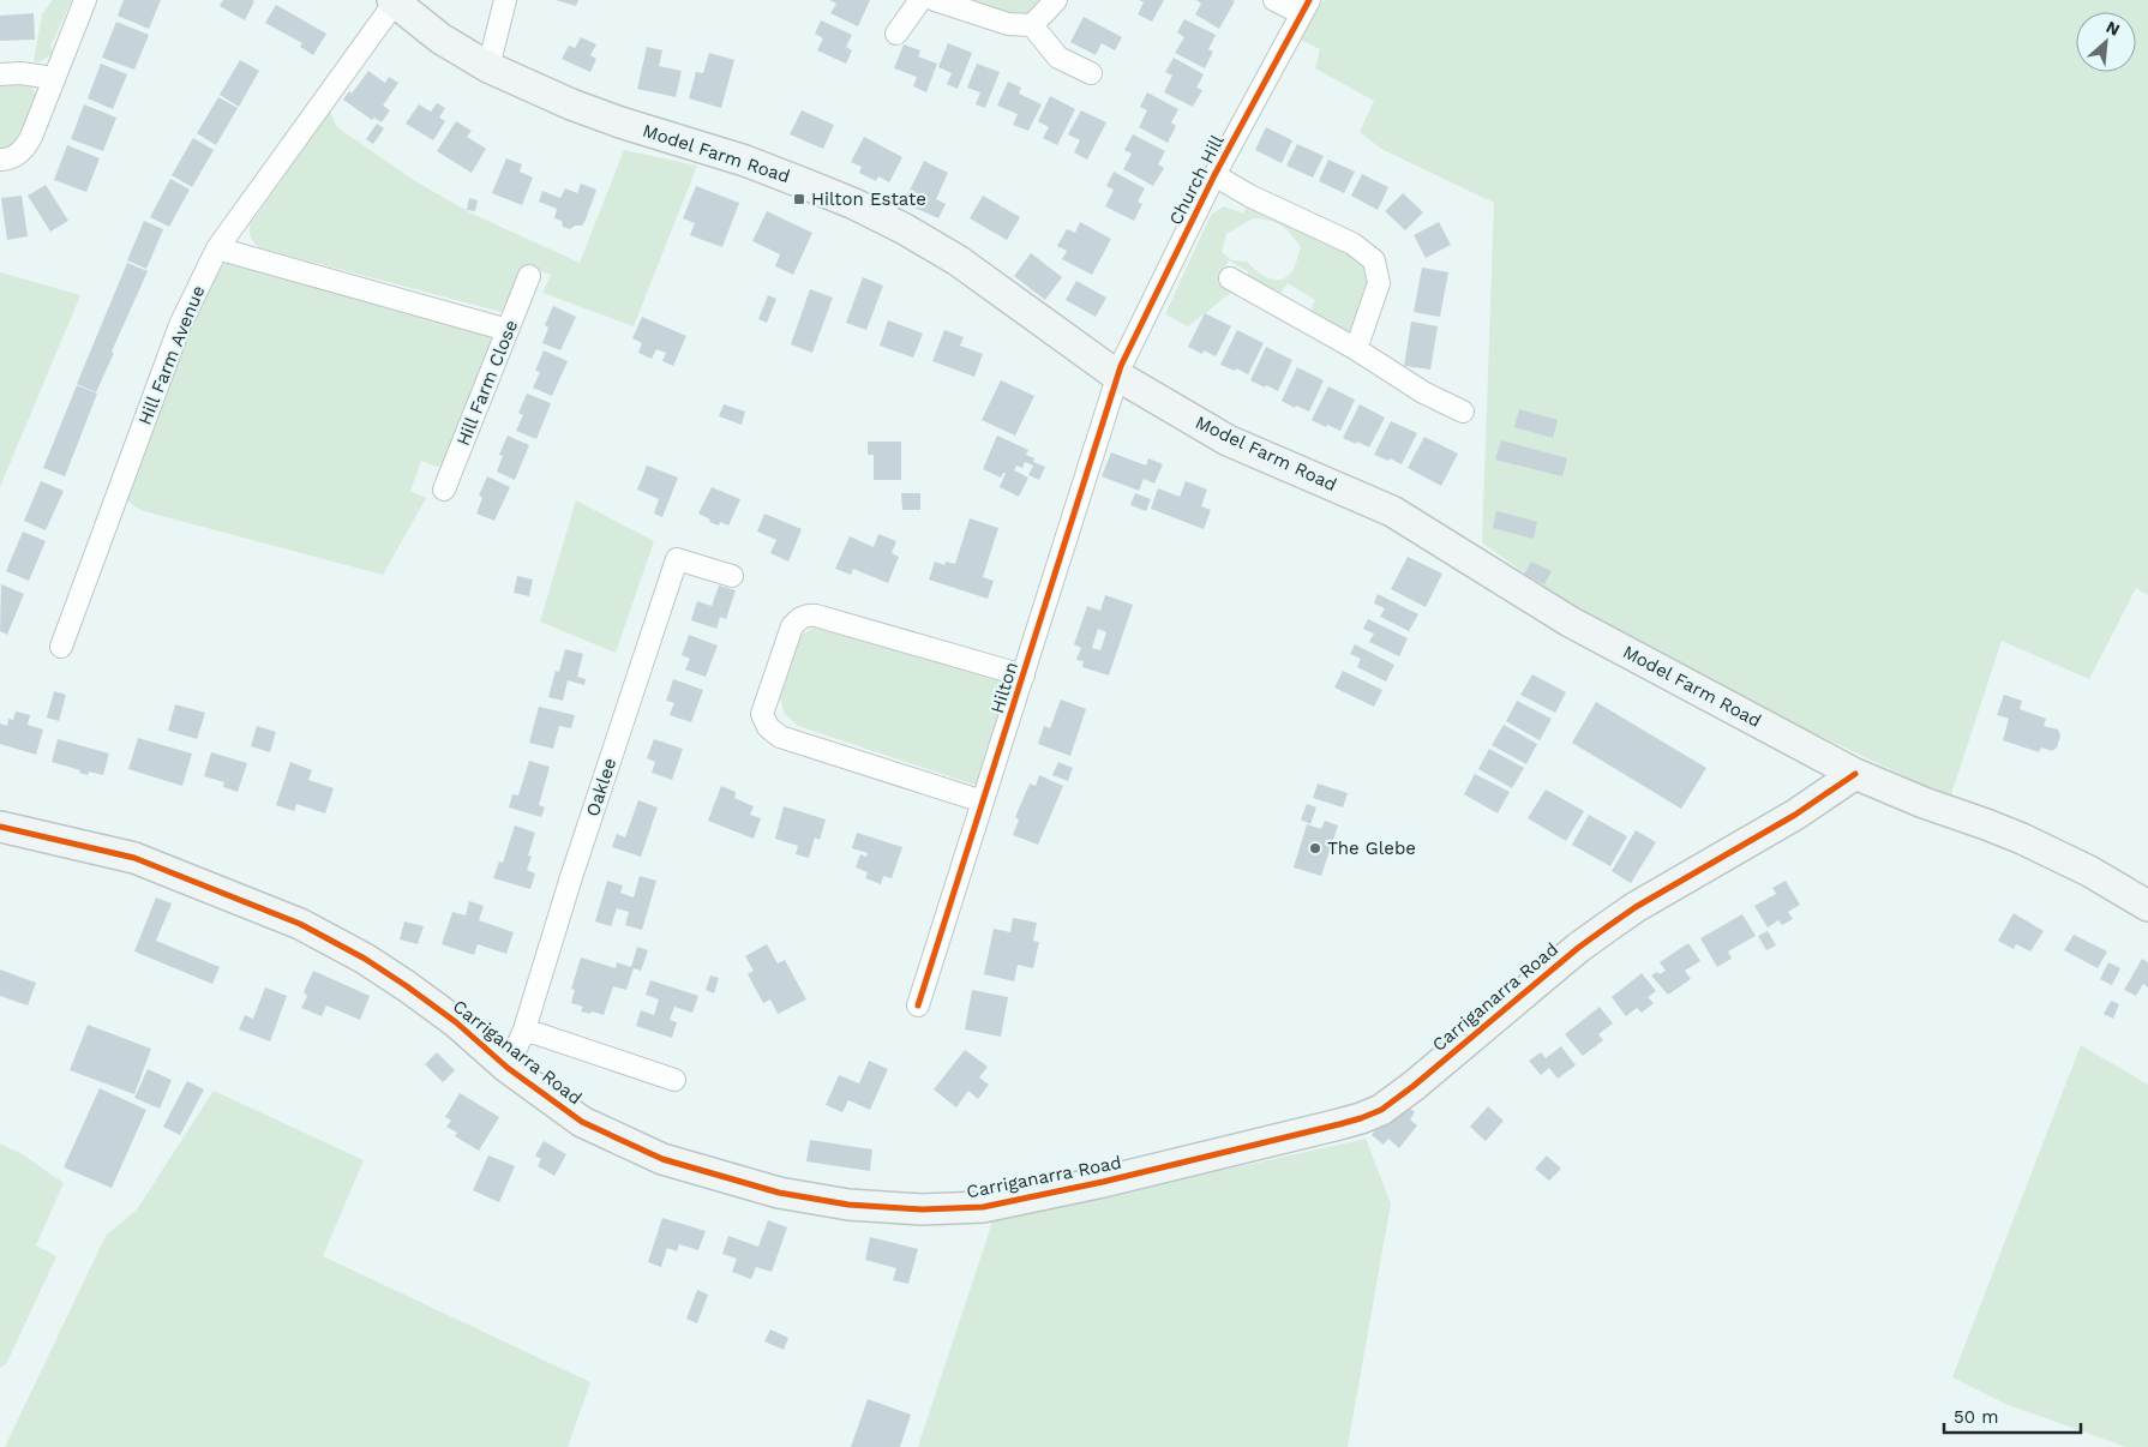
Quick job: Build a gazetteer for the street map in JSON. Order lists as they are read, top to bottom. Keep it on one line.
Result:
{"streets":{"street":["Model Farm Road","Church Hill","Hill Farm Avenue","Hill Farm Close","Hilton","Oaklee","Carriganarra Road"]},"crossings":[["Model Farm Road","Church Hill"],["Model Farm Road","Hill Farm Avenue"],["Model Farm Road","Hilton"],["Model Farm Road","Carriganarra Road"],["Church Hill","Hilton"],["Oaklee","Carriganarra Road"]],"places":{"transit":["Hilton Estate"],"other":["The Glebe"]},"scale_bar":"50 m","north":"top right"}
